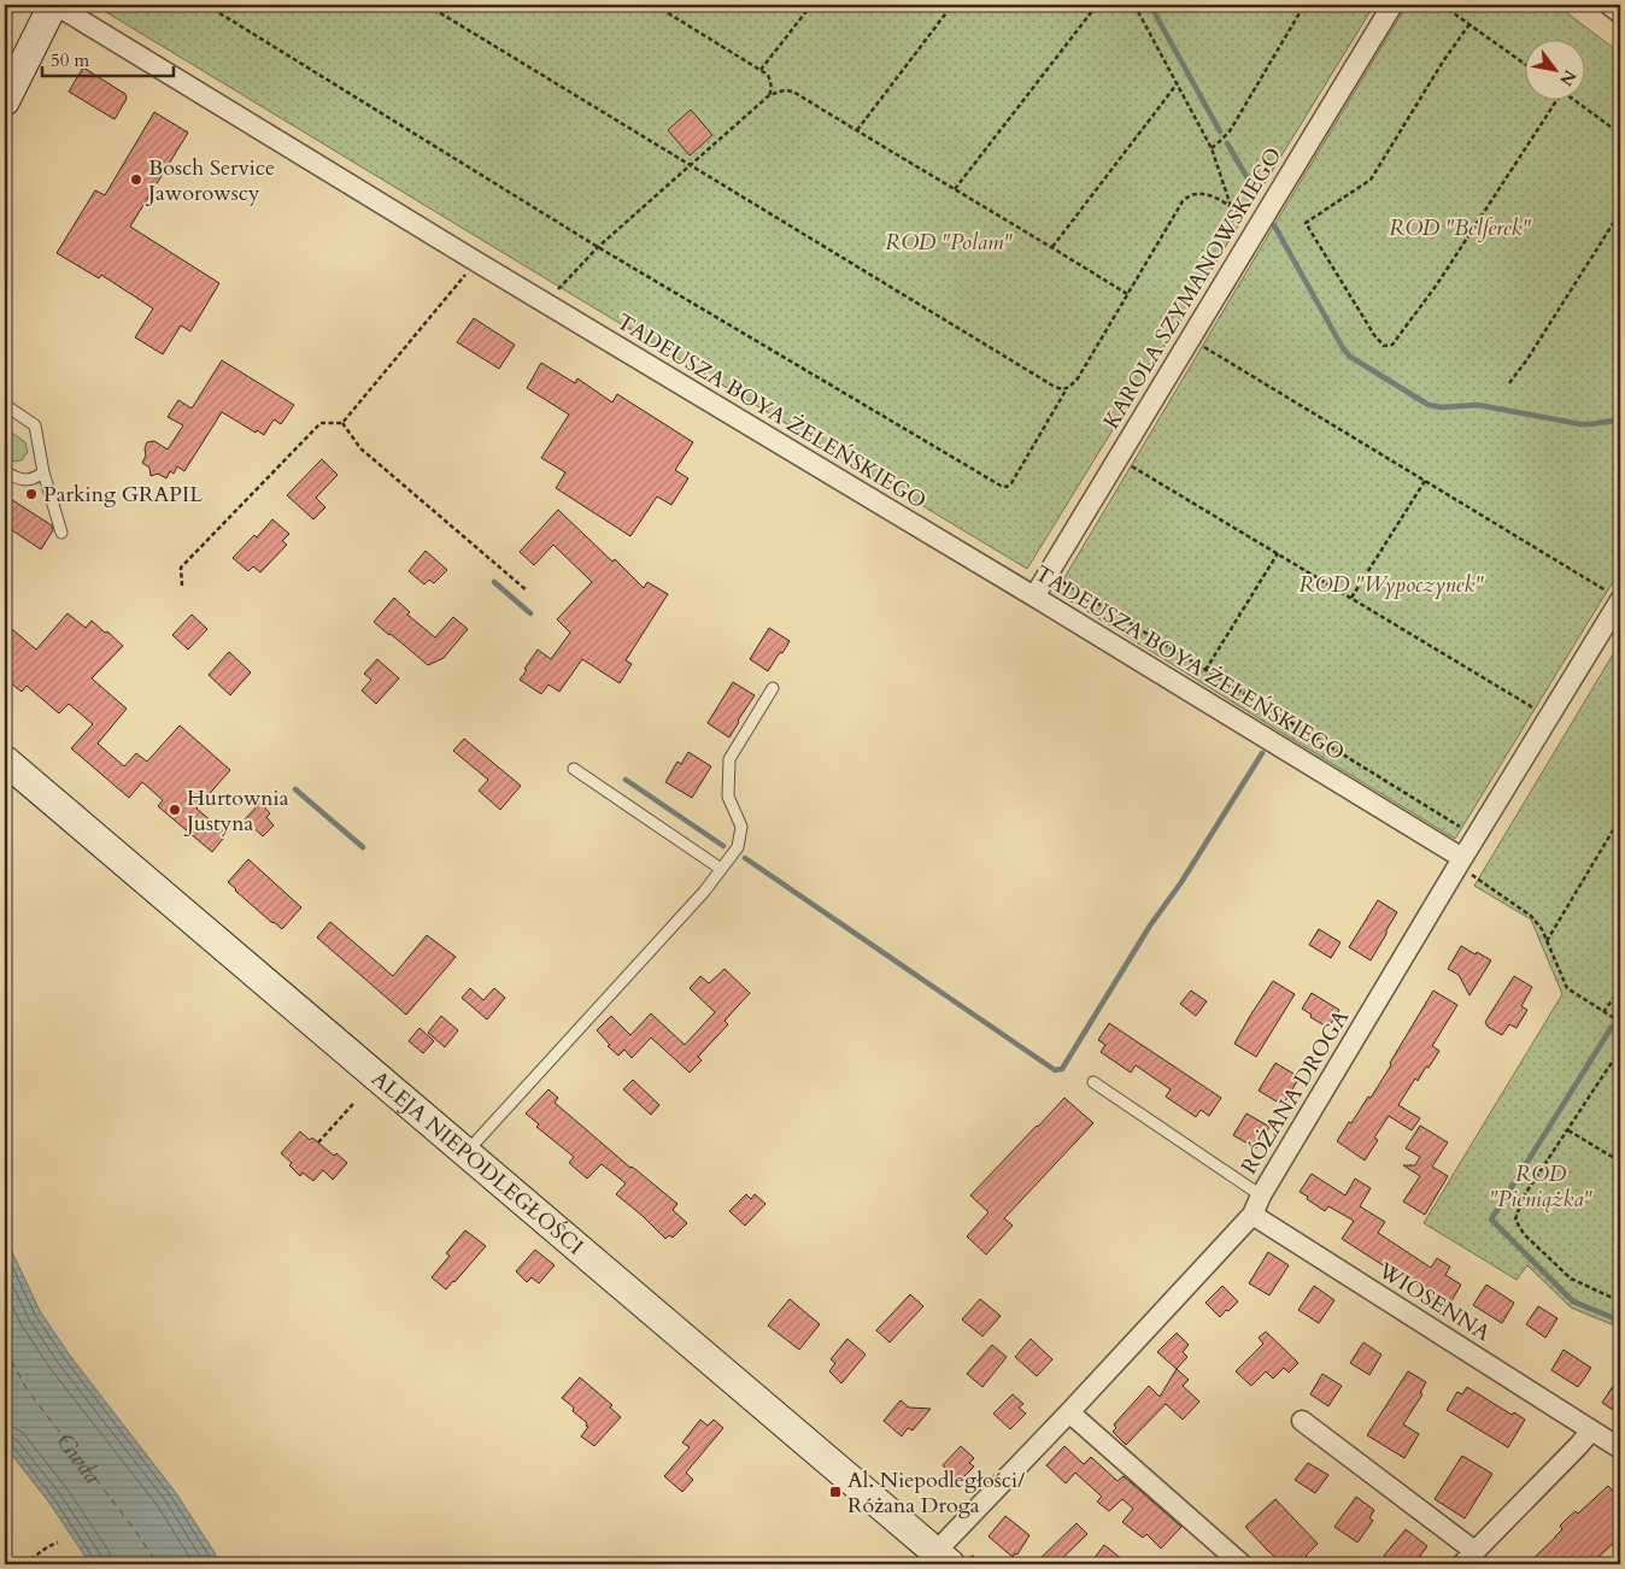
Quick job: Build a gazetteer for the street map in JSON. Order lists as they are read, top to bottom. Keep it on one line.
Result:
{"streets":{"street":["KAROLA SZYMANOWSKIEGO","TADEUSZA BOYA ŻELEŃSKIEGO","RÓŻANA DROGA","ALEJA NIEPODLEGŁOŚCI","WIOSENNA"]},"crossings":[["KAROLA SZYMANOWSKIEGO","TADEUSZA BOYA ŻELEŃSKIEGO"],["TADEUSZA BOYA ŻELEŃSKIEGO","RÓŻANA DROGA"],["RÓŻANA DROGA","ALEJA NIEPODLEGŁOŚCI"],["RÓŻANA DROGA","WIOSENNA"]],"water":["Gwda"],"parks":["ROD \"Belferek\"","ROD \"Polam\"","ROD \"Wypoczynek\"","ROD \"Pieniążka\""],"places":{"other":["Bosch Service Jaworowscy","Parking GRAPIL","Hurtownia Justyna"],"transit":["Al. Niepodległości/ Różana Droga"]},"scale_bar":"50 m","north":"bottom right"}
